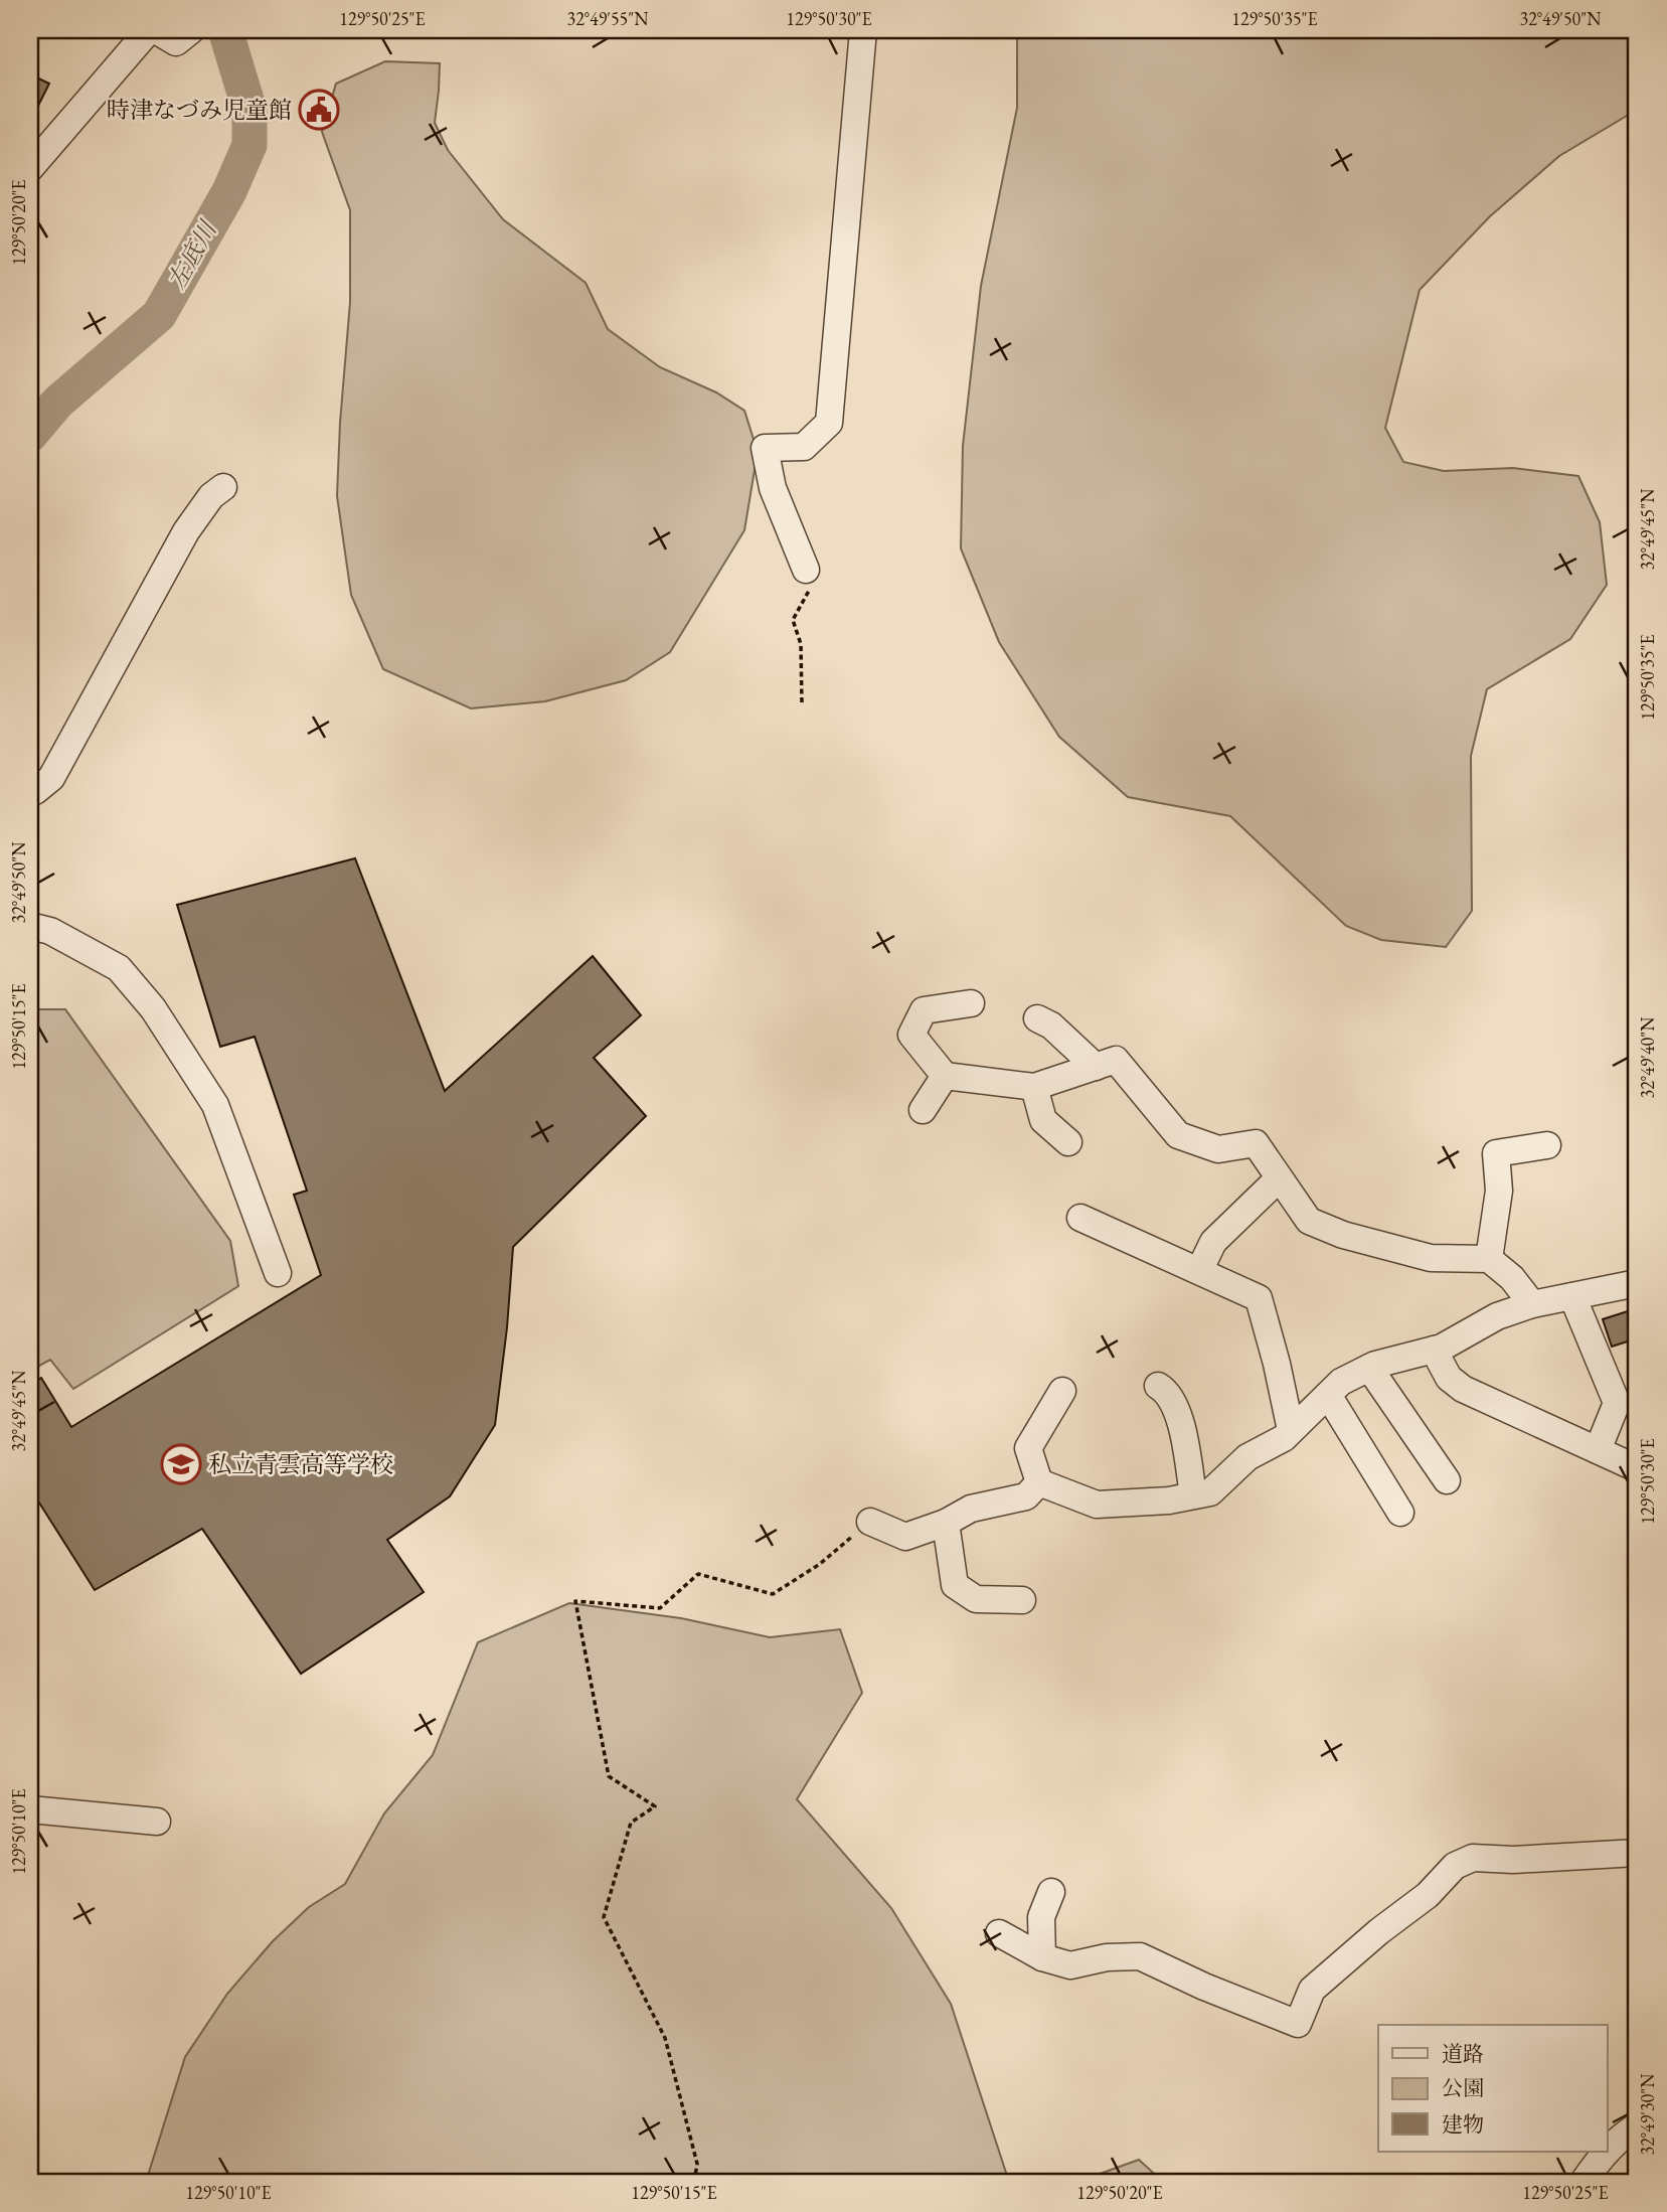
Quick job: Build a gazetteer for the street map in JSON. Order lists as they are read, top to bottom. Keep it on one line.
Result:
{"water":["左底川"],"places":{"public building":["時津なづみ児童館"],"school or university":["私立青雲高等学校"]},"legend":["道路","公園","建物"],"coordinates":["129°50'25\"E","32°49'55\"N","129°50'30\"E","129°50'35\"E","32°49'50\"N","129°50'20\"E","32°49'45\"N","129°50'15\"E","32°49'40\"N","129°50'10\"E","32°49'30\"N"]}
